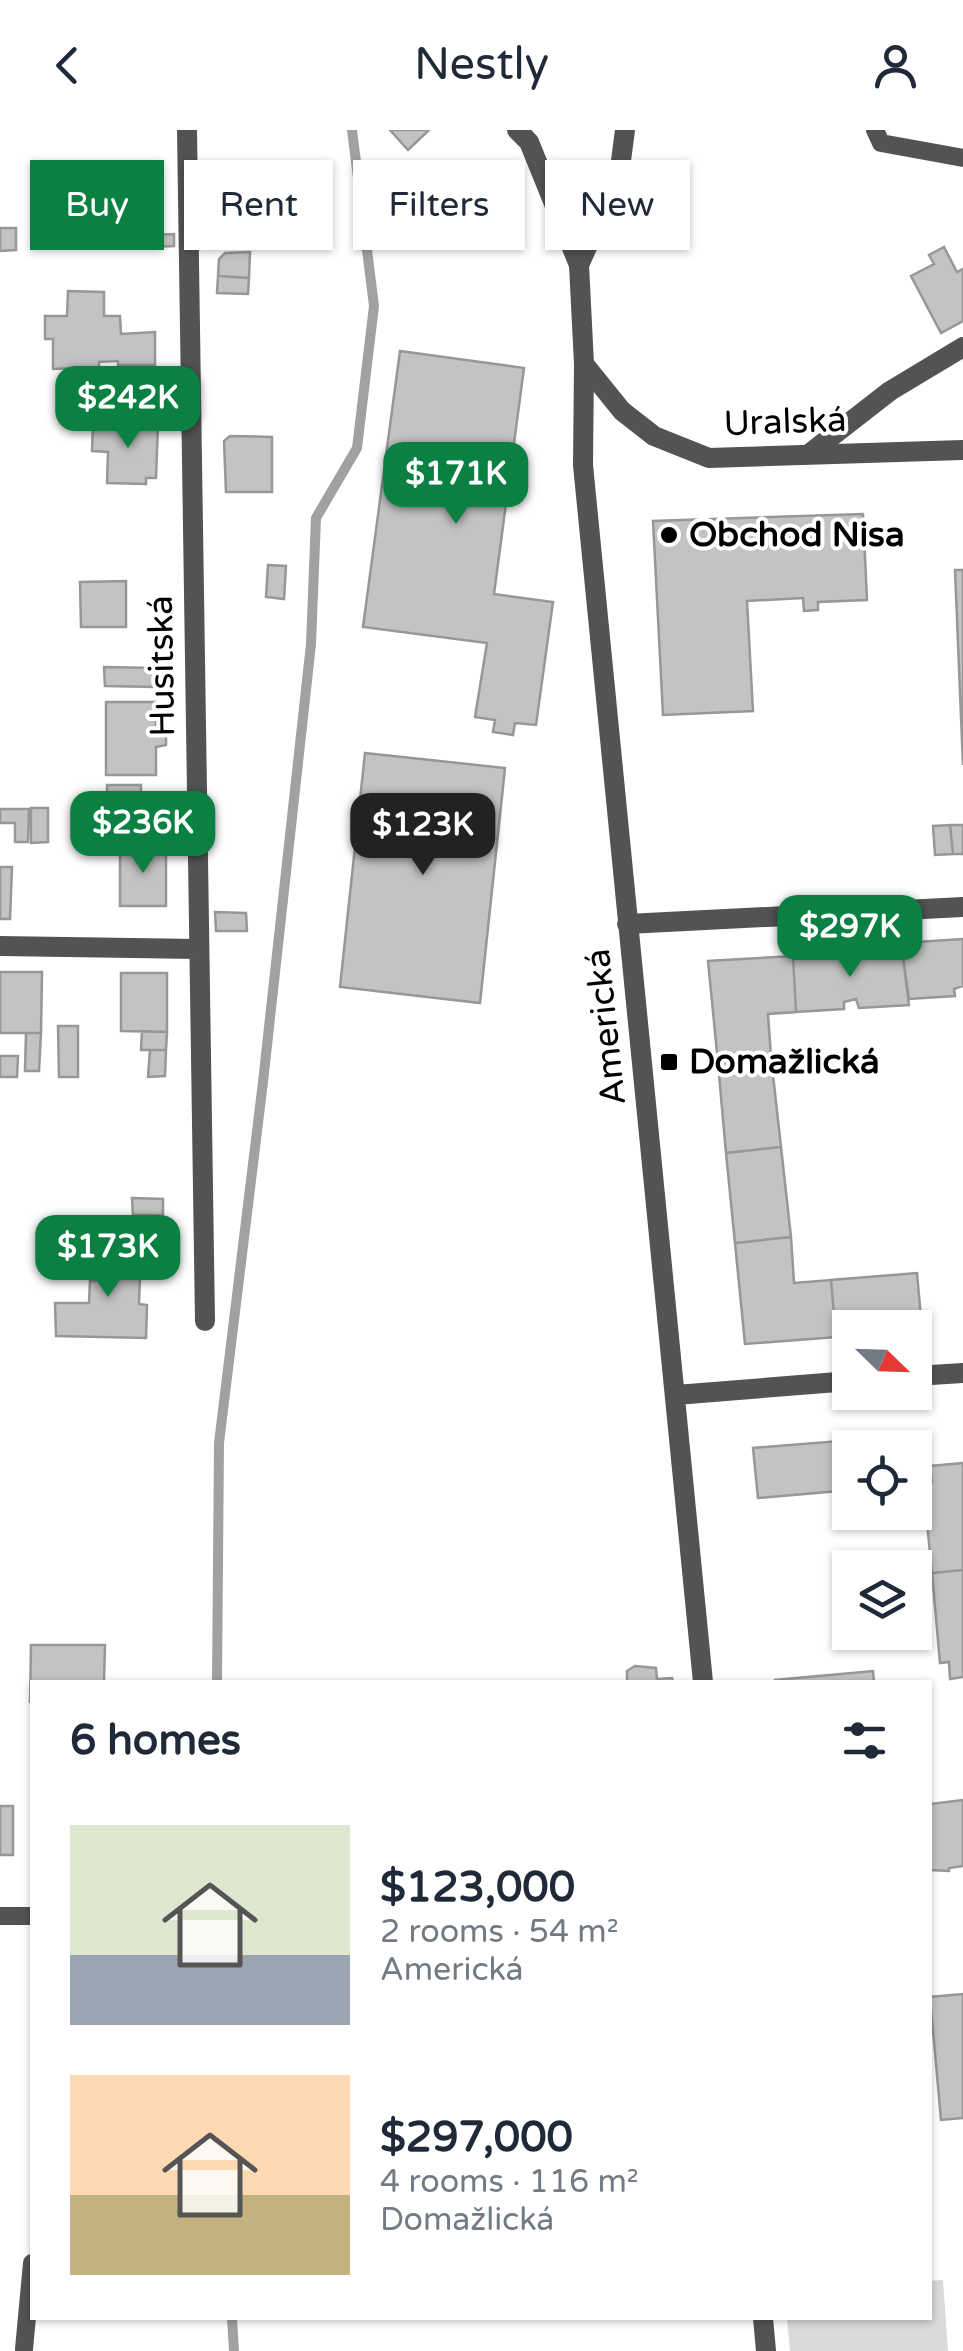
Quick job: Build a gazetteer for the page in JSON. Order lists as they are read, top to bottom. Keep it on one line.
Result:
{"streets":{"street":["Uralská","Husitská","Americká"]},"crossings":[["Uralská","Americká"]],"places":{"other":["Obchod Nisa"],"transit":["Domažlická"]},"north":"bottom right","page":{"header":"Nestly","chip":["Buy","Rent","Filters","New"],"price":["$242K","$171K","$236K","$123K","$297K","$173K"],"heading":"6 homes","list":[{"name":"$123,000","note":"2 rooms · 54 m² · Americká"},{"name":"$297,000","note":"4 rooms · 116 m² · Domažlická"}]}}
